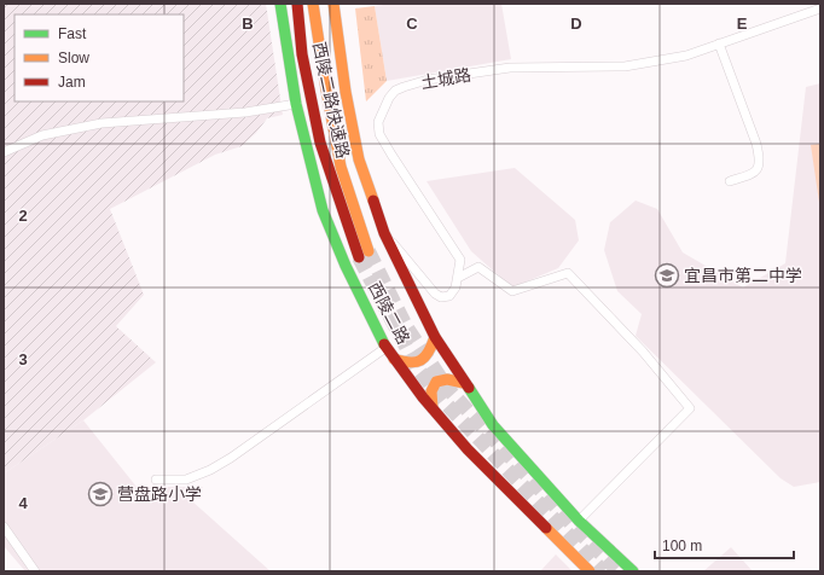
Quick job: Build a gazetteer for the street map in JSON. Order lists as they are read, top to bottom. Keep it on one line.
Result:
{"streets":{"main road":["西陵二路快速路","西陵二路"],"street":["土城路"]},"places":{"school or university":["宜昌市第二中学","营盘路小学"]},"legend":["Fast","Slow","Jam"],"scale_bar":"100 m","grid":{"columns":["B","C","D","E"],"rows":["2","3","4"]}}
